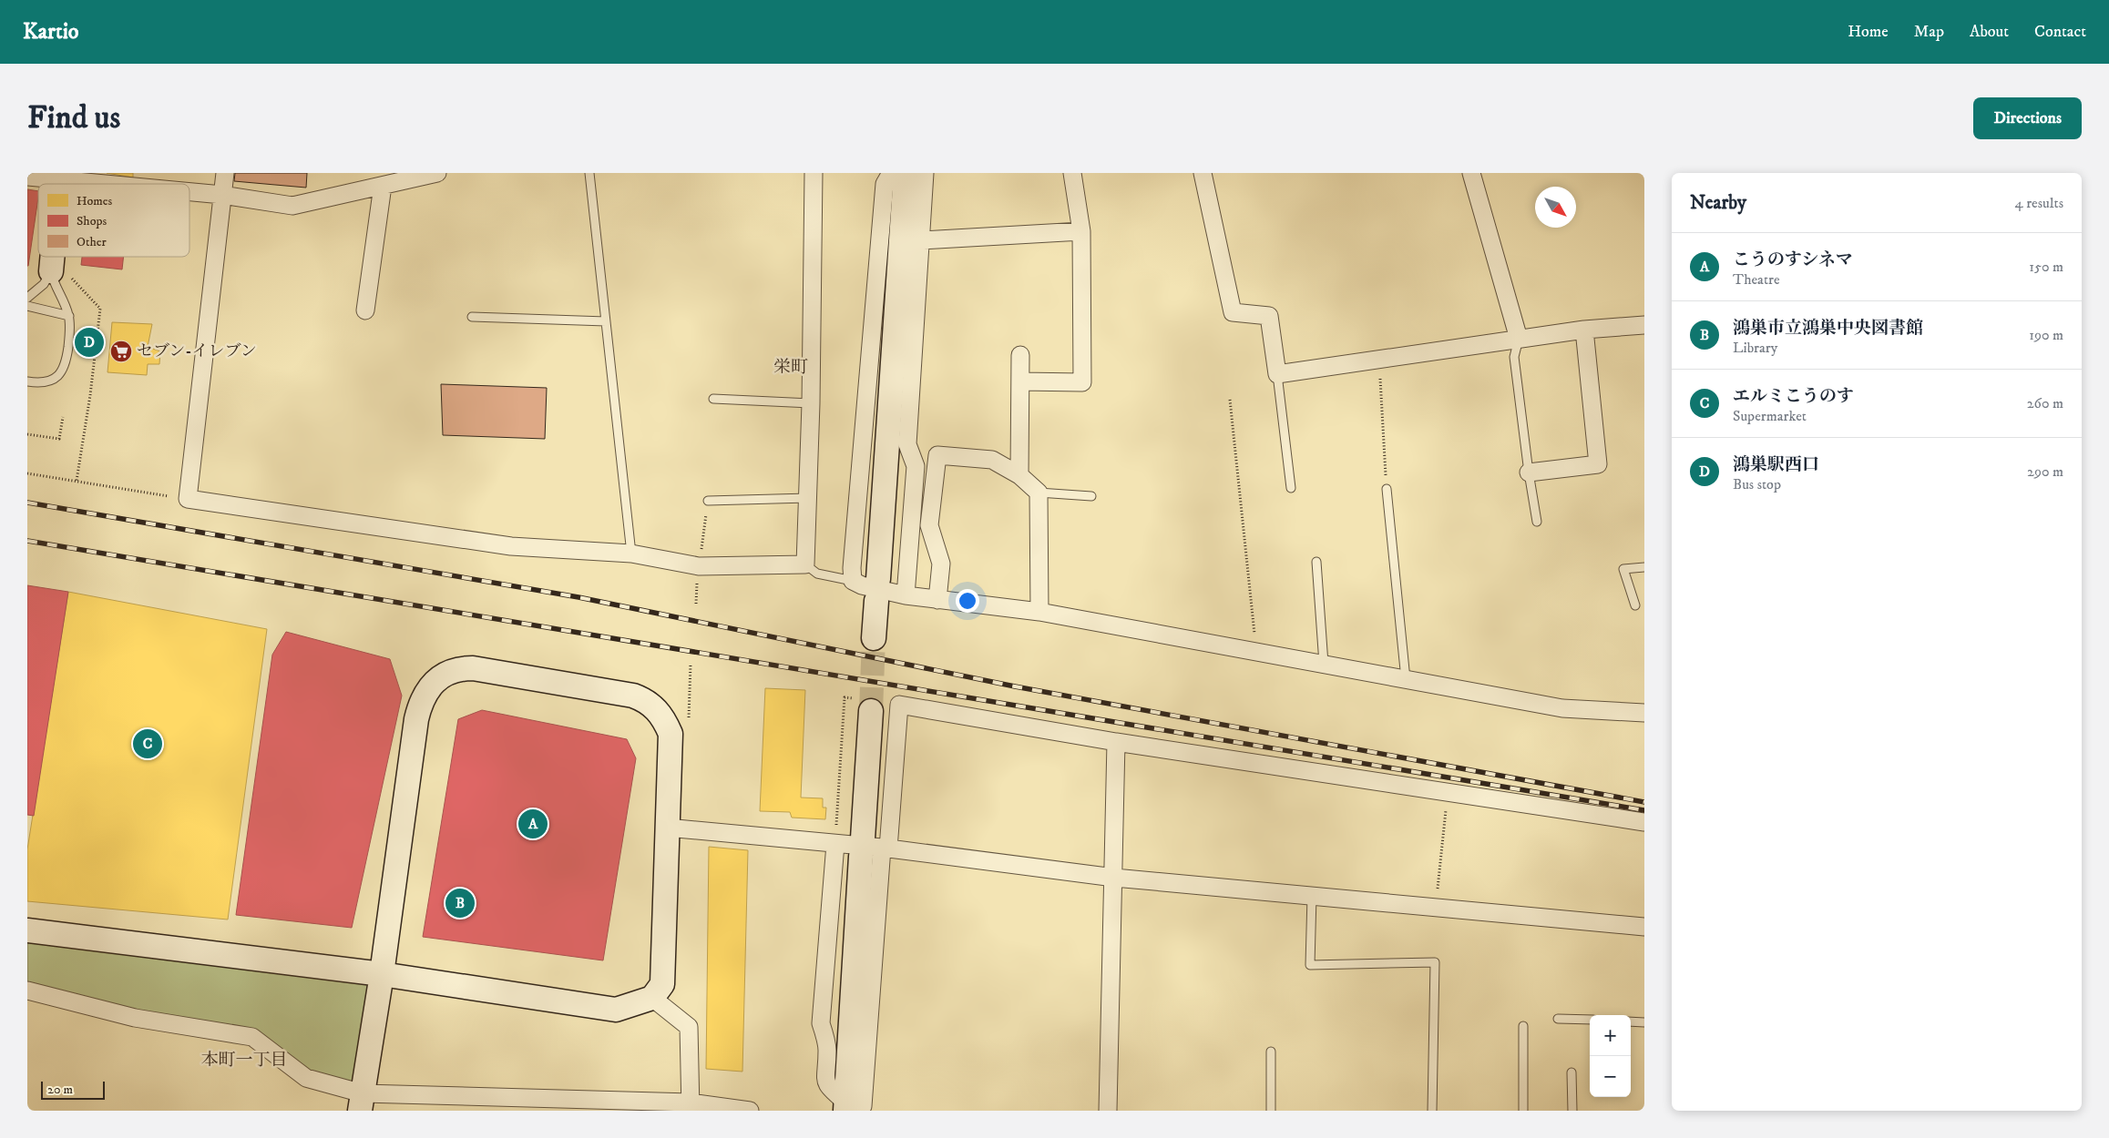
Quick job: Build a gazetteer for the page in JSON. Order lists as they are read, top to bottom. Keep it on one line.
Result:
{"districts":["栄町","本町一丁目"],"places":{"supermarket":["セブン-イレブン"]},"legend":["Homes","Shops","Other"],"scale_bar":"20 m","north":"bottom right","page":{"header":"Kartio","nav":["Home","Map","About","Contact"],"buttons":"Directions","title":"Find us","heading":["Nearby","4 results"],"list":[{"mark":"A","name":"こうのすシネマ","note":"Theatre","value":"150 m"},{"mark":"B","name":"鴻巣市立鴻巣中央図書館","note":"Library","value":"190 m"},{"mark":"C","name":"エルミこうのす","note":"Supermarket","value":"260 m"},{"mark":"D","name":"鴻巣駅西口","note":"Bus stop","value":"290 m"}],"pins":["D","C","A","B"],"map_buttons":["+","−"],"scale":"20 m"}}
